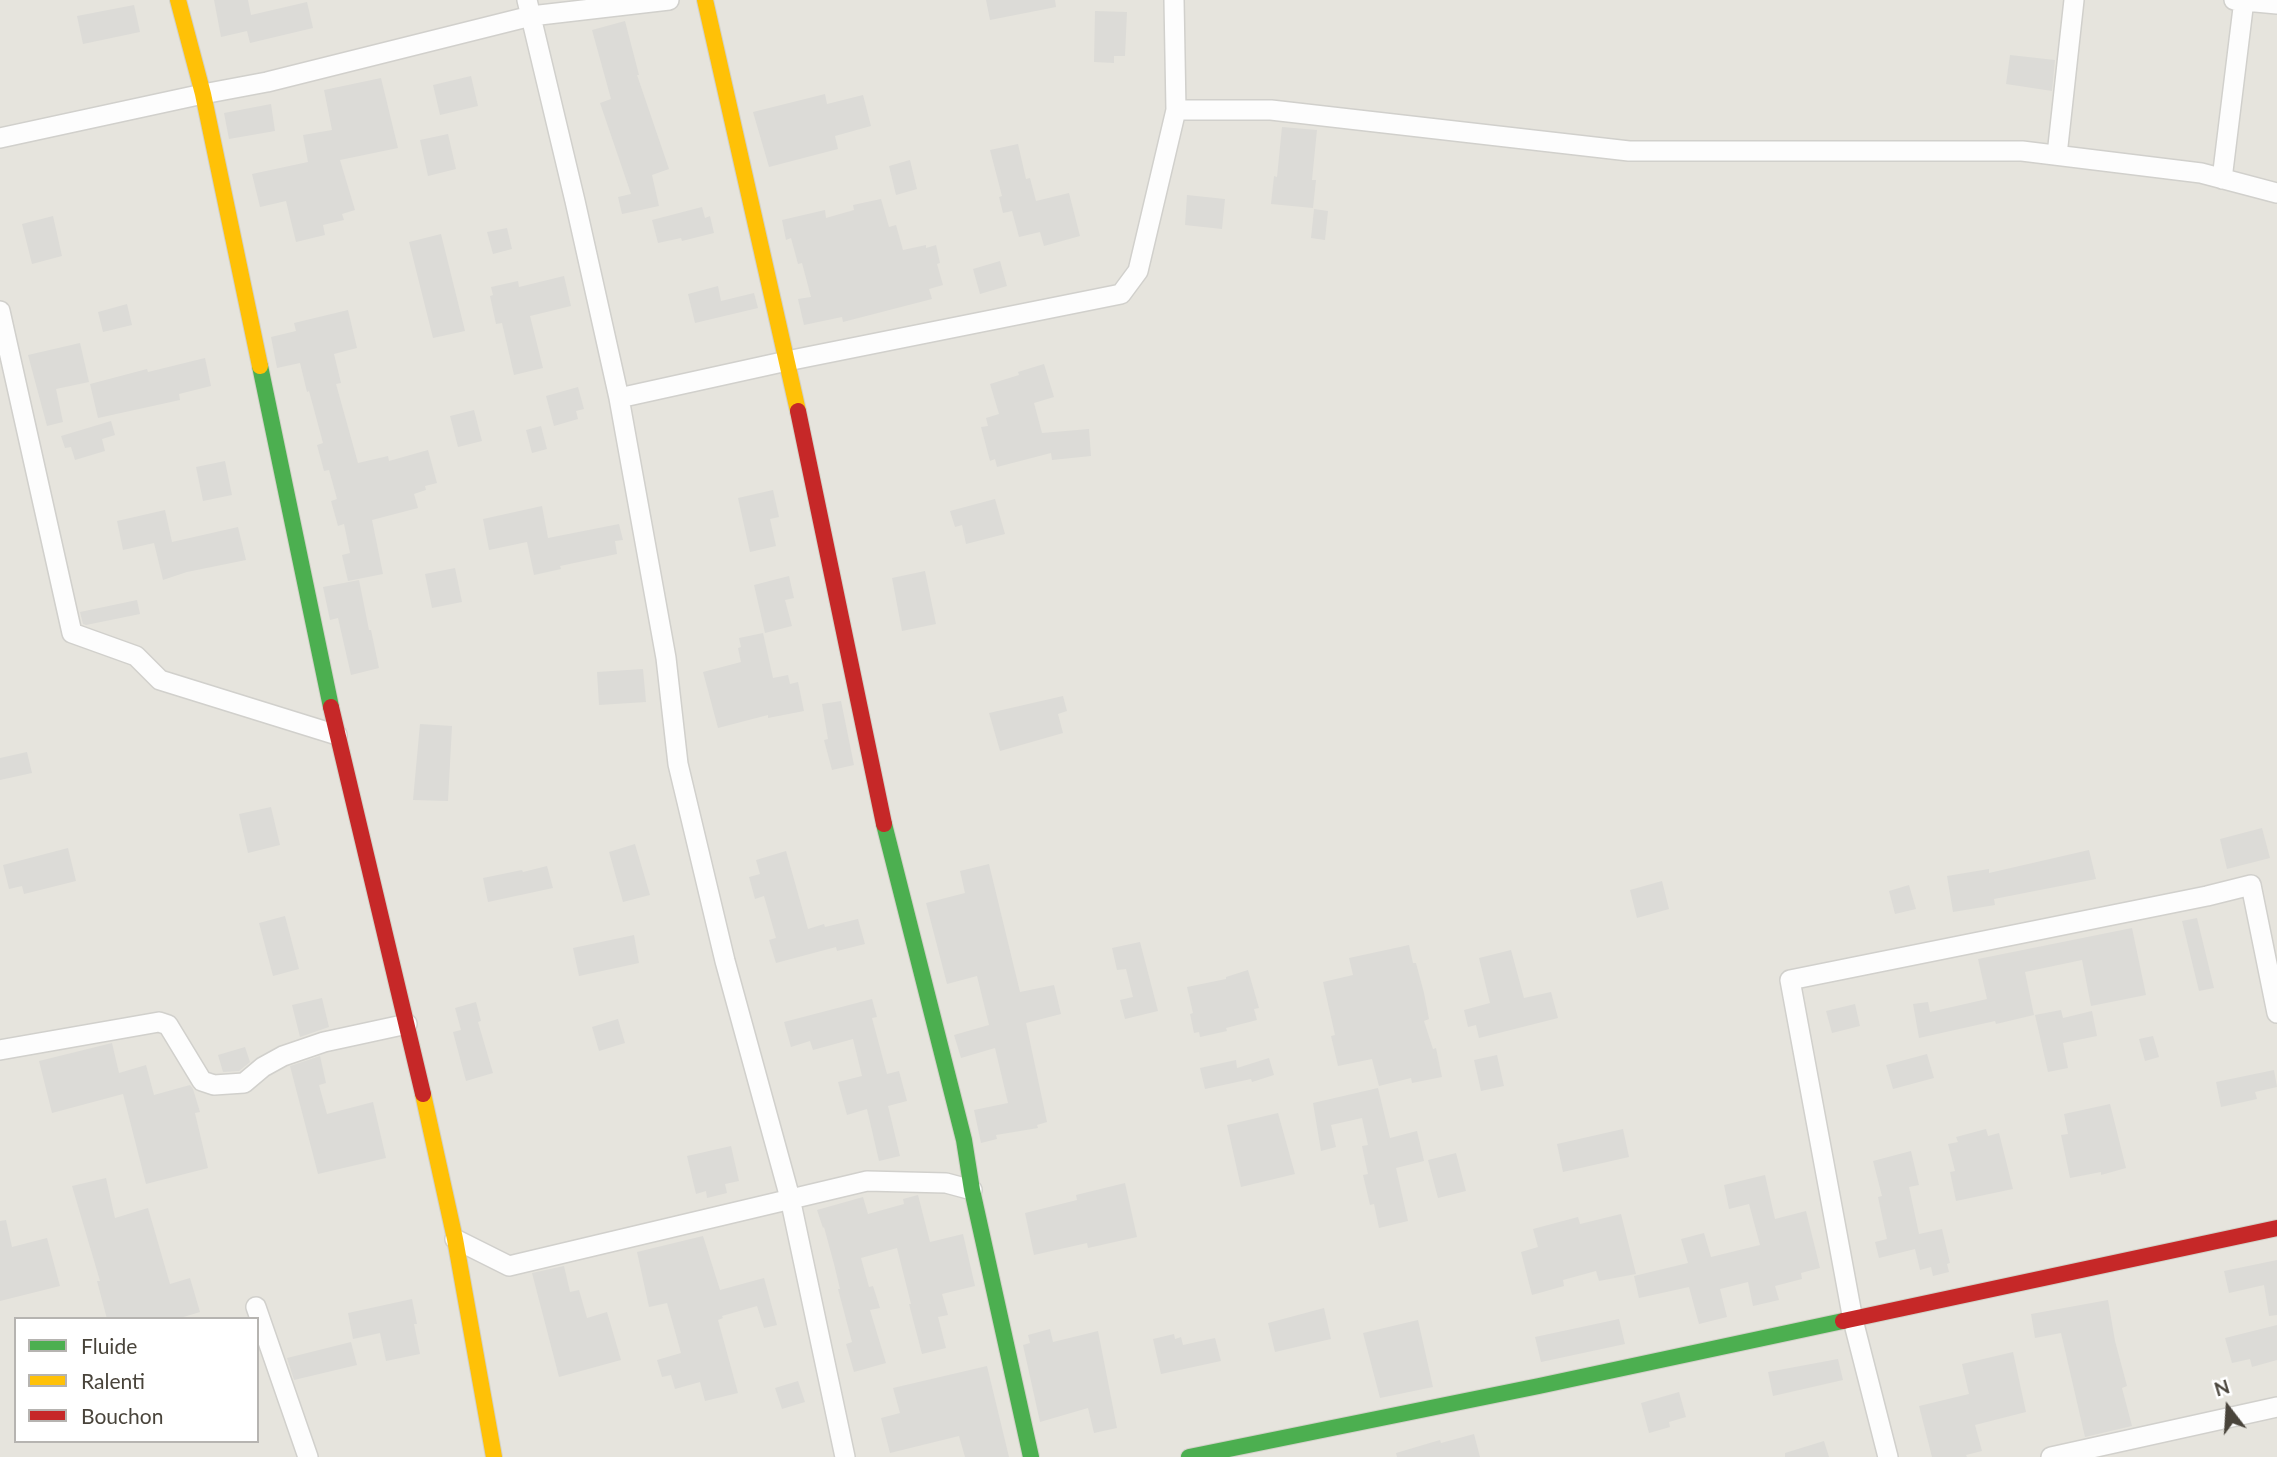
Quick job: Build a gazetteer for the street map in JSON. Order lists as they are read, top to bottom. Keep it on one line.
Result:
{"legend":["Fluide","Ralenti","Bouchon"],"north":"top"}
